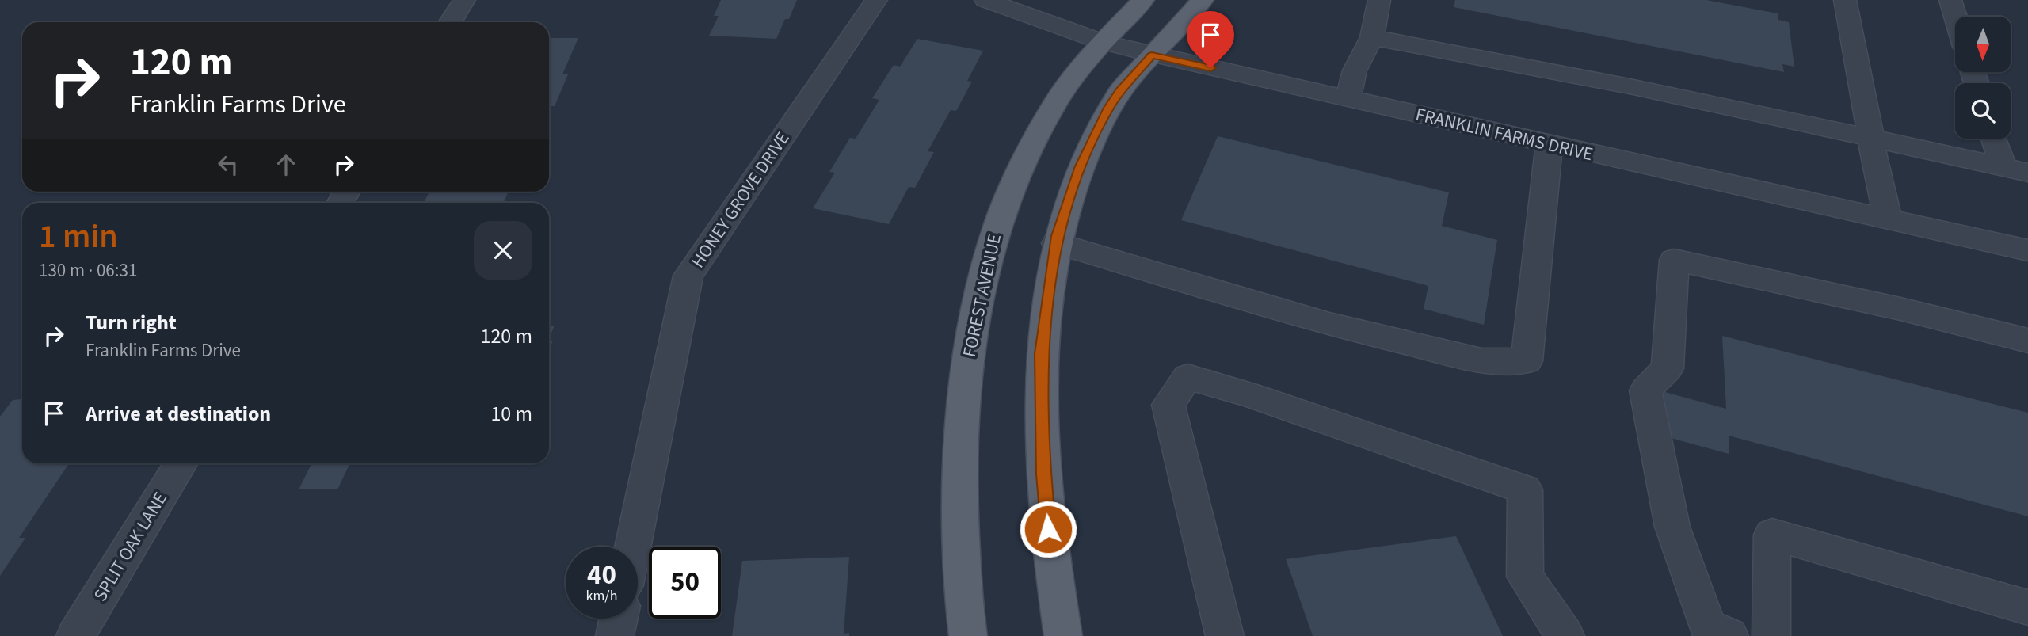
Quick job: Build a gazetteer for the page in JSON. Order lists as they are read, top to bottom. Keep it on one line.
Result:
{"streets":{"main road":["FOREST AVENUE"],"street":["FRANKLIN FARMS DRIVE","HONEY GROVE DRIVE","SPLIT OAK LANE"]},"crossings":[["FRANKLIN FARMS DRIVE","FOREST AVENUE"]],"north":"bottom","page":{"turn":["120 m","Franklin Farms Drive"],"heading":["1 min","130 m · 06:31"],"list":[{"name":"Turn right","note":"Franklin Farms Drive","value":"120 m"},{"name":"Arrive at destination","value":"10 m"}],"speed":"40 km/h","limit":"50"}}
